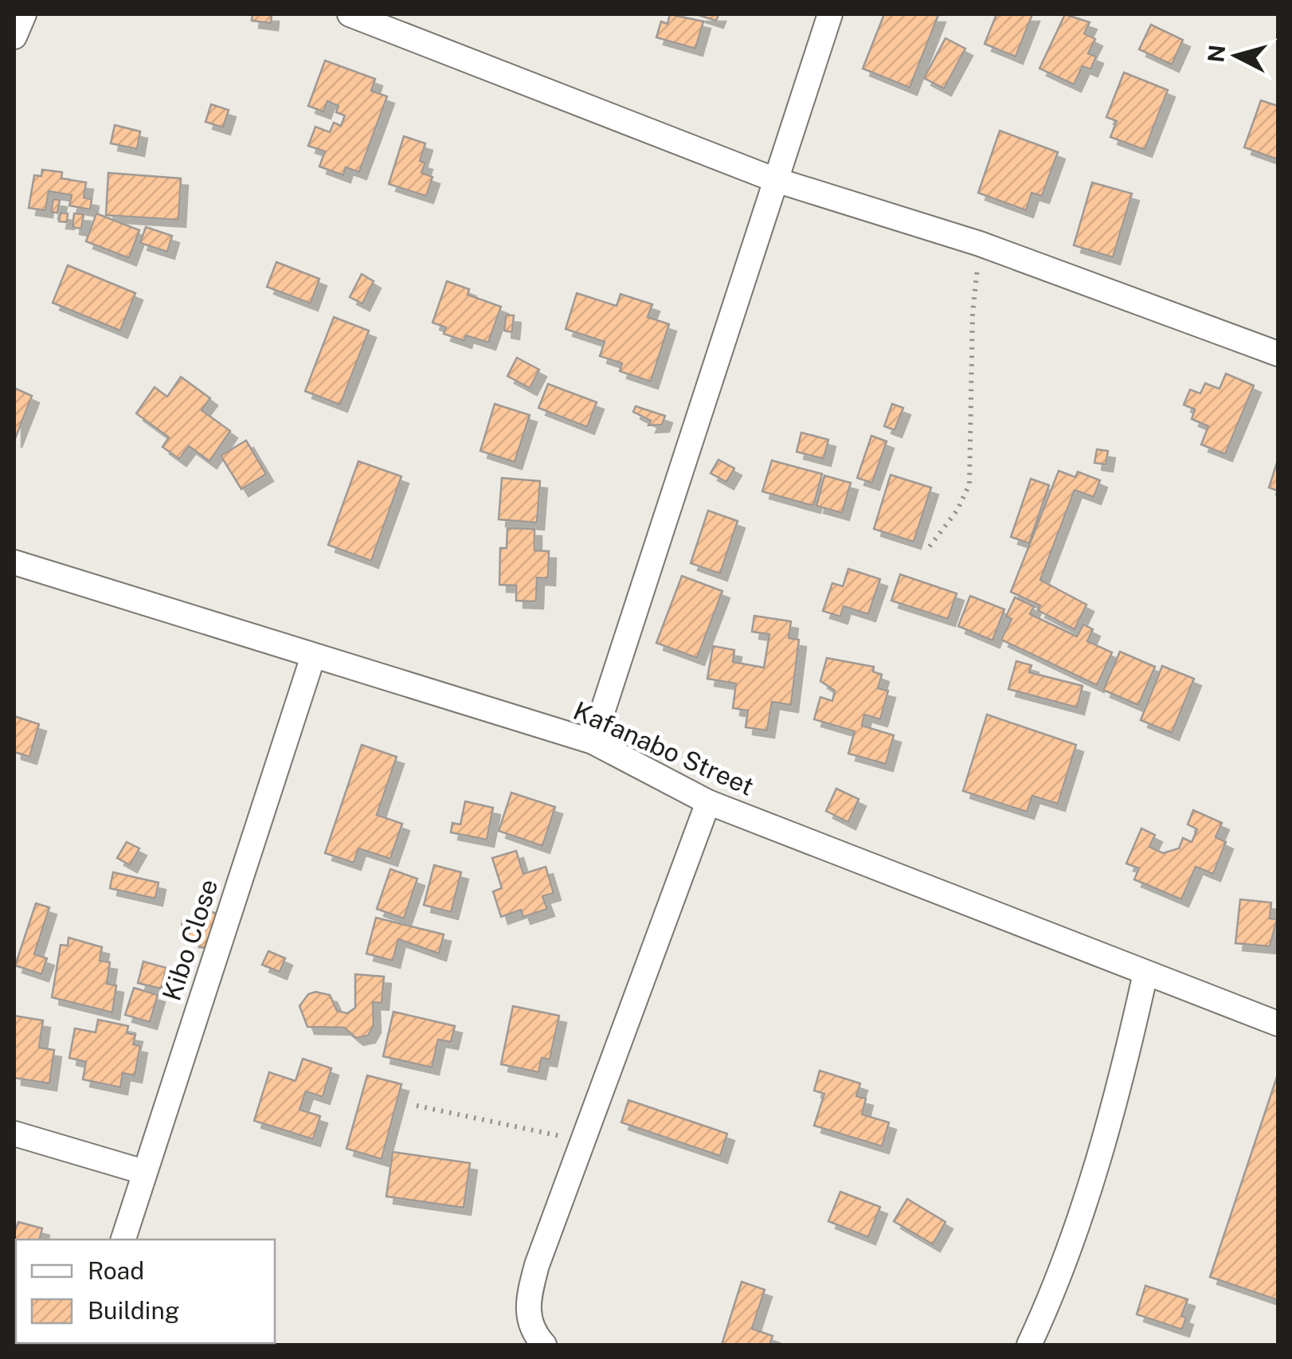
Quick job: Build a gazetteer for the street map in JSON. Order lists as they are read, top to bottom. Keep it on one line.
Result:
{"streets":{"street":["Kafanabo Street","Kibo Close"]},"crossings":[["Kafanabo Street","Kibo Close"]],"legend":["Road","Building"],"north":"left"}
